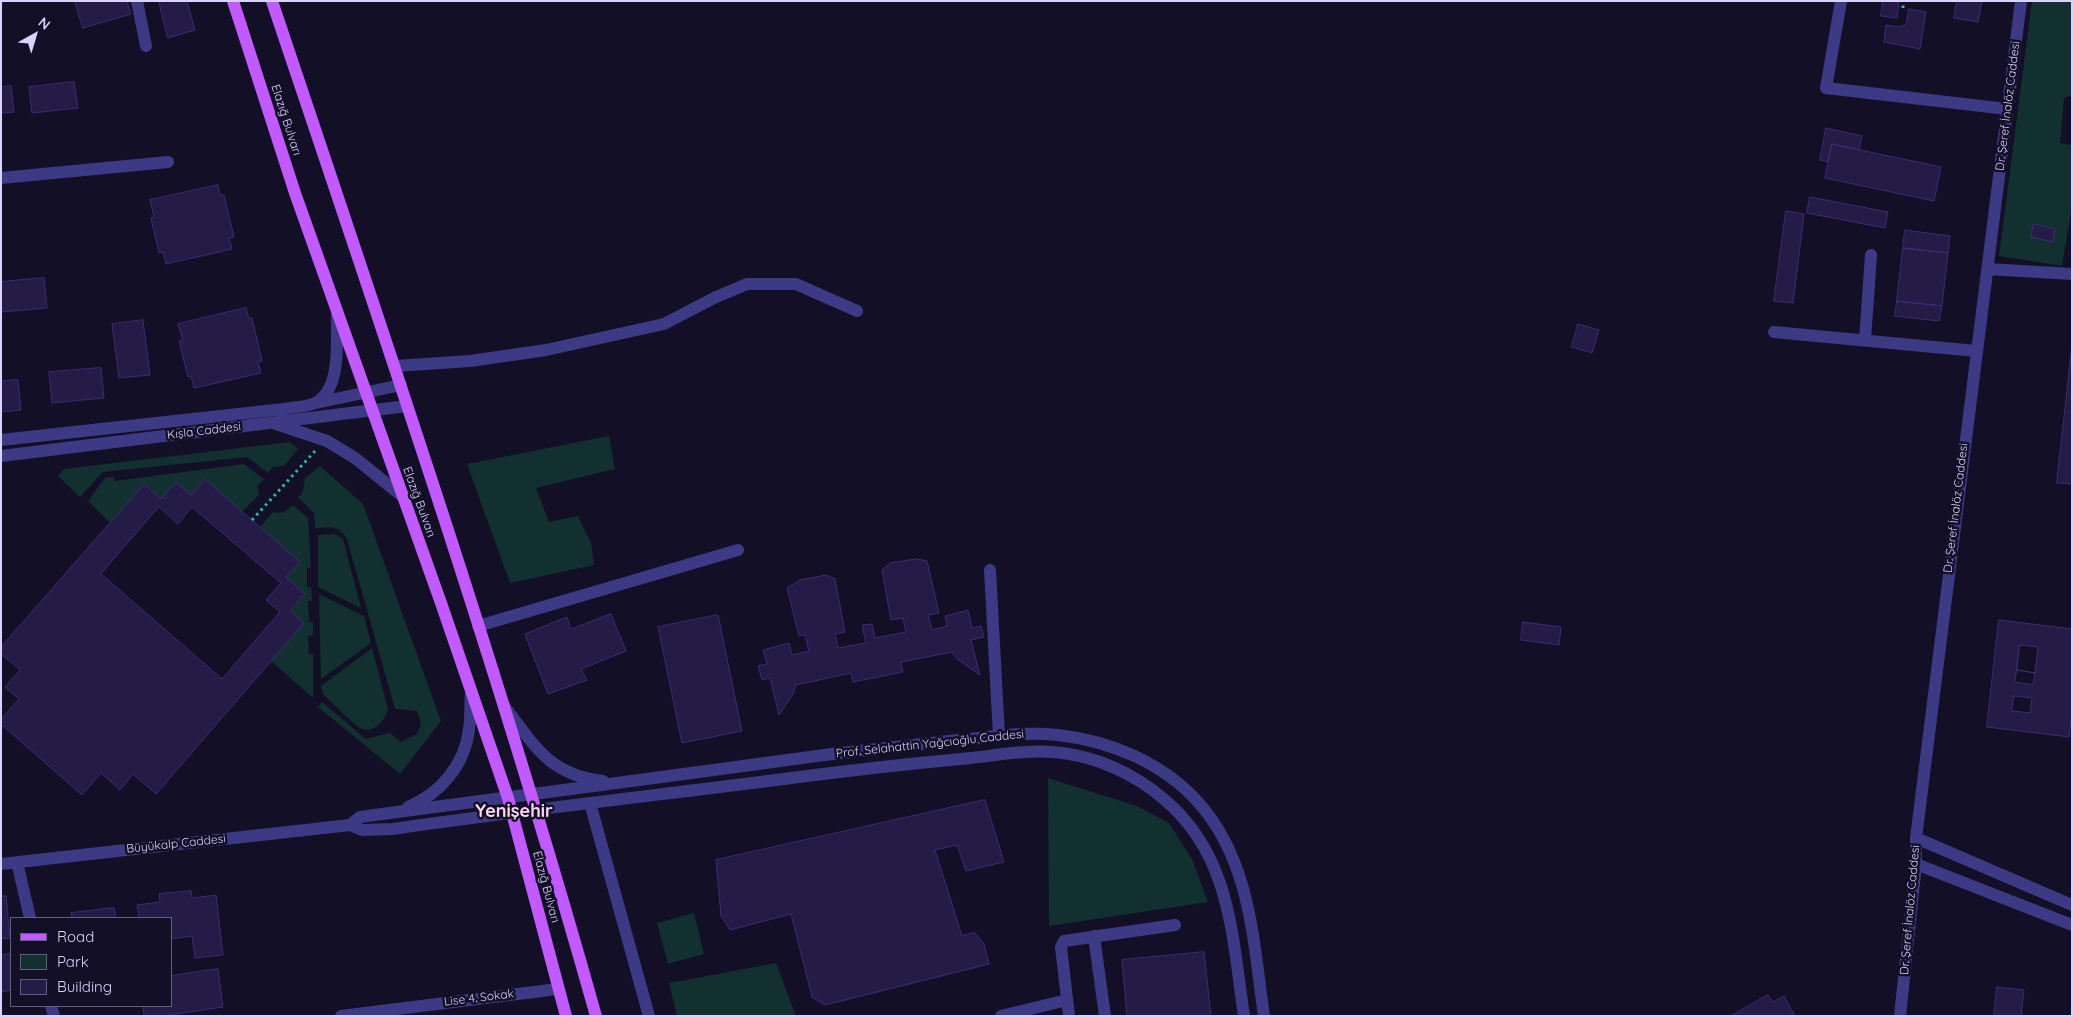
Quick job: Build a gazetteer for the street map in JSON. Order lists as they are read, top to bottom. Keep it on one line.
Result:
{"streets":{"main road":["Elazığ Bulvarı"],"street":["Dr. Şeref İnalöz Caddesi","Kışla Caddesi","Prof. Selahattin Yağcıoğlu Caddesi","Büyükalp Caddesi","Lise 4. Sokak"]},"crossings":[["Elazığ Bulvarı","Kışla Caddesi"],["Elazığ Bulvarı","Prof. Selahattin Yağcıoğlu Caddesi"],["Elazığ Bulvarı","Büyükalp Caddesi"],["Elazığ Bulvarı","Lise 4. Sokak"],["Prof. Selahattin Yağcıoğlu Caddesi","Büyükalp Caddesi"]],"districts":["Yenişehir"],"legend":["Road","Park","Building"],"north":"top right"}
